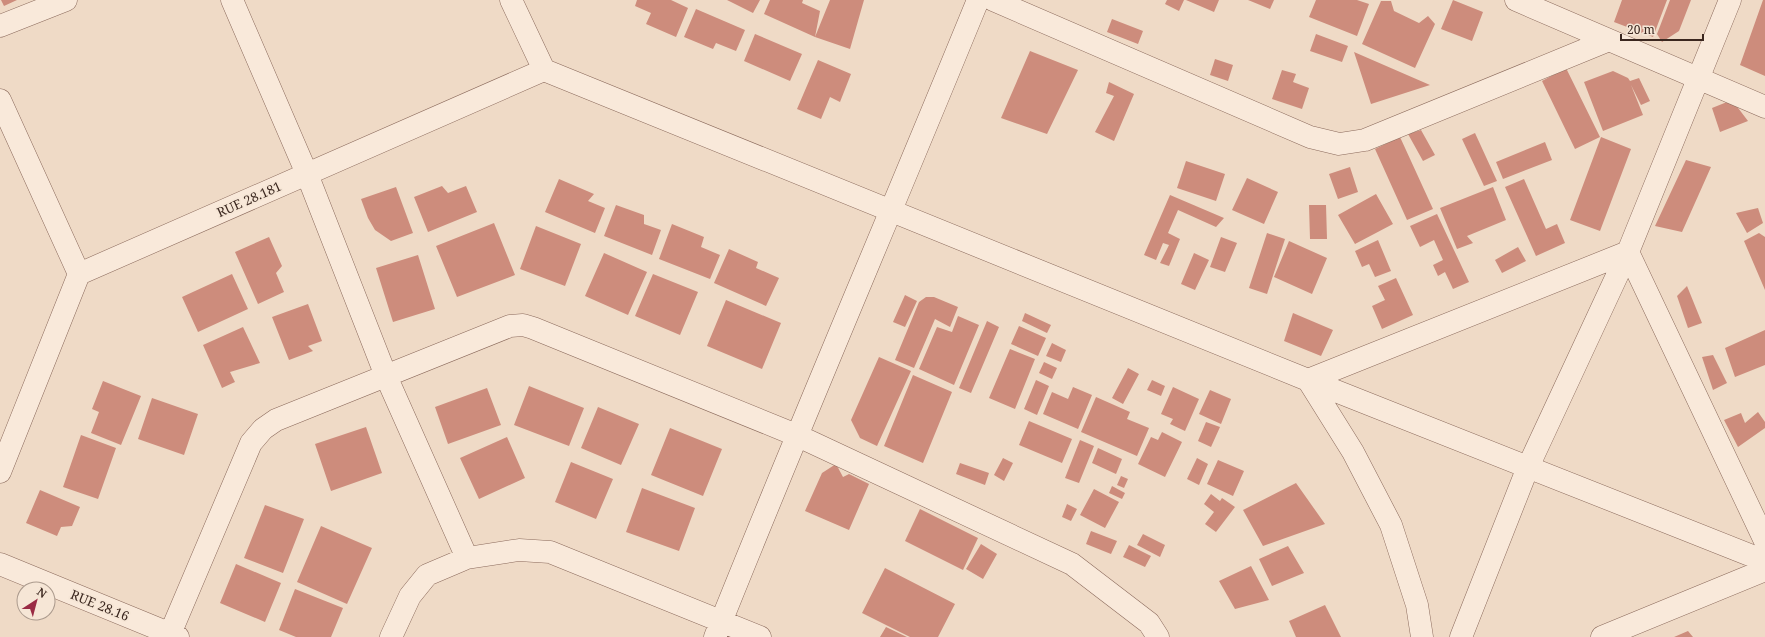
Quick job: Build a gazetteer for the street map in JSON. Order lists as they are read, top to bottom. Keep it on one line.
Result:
{"streets":{"street":["RUE 28.181","RUE 28.16"]},"scale_bar":"20 m","north":"top right"}
